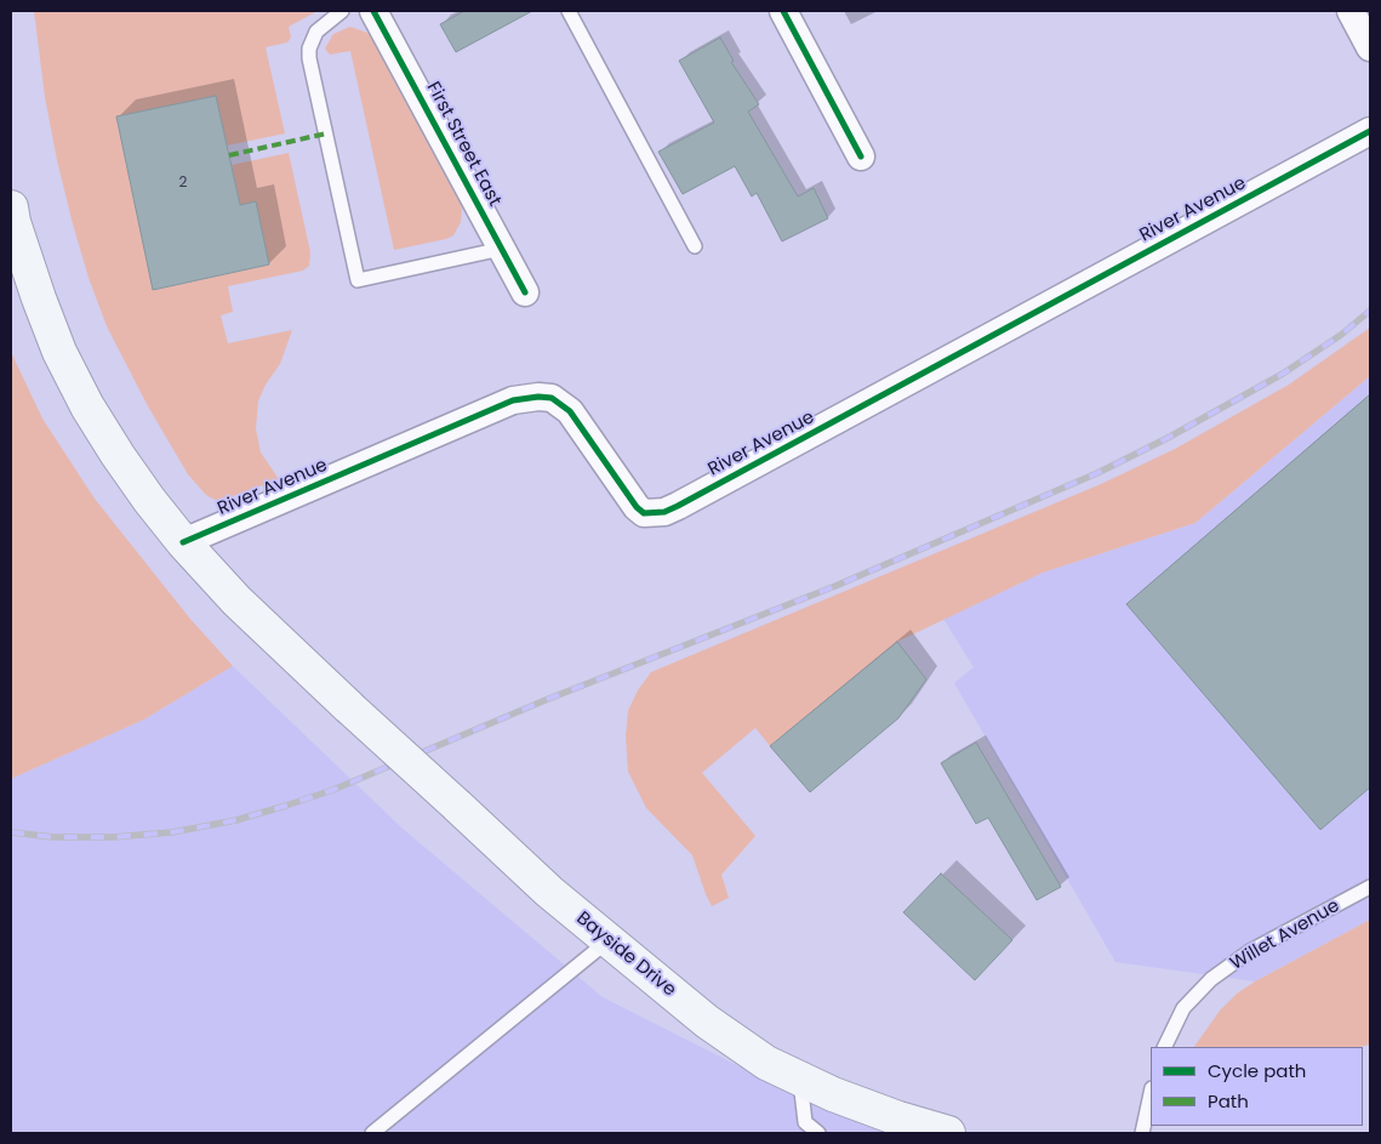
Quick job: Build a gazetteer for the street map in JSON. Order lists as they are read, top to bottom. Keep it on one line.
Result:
{"streets":{"main road":["Bayside Drive"],"street":["First Street East","River Avenue"],"lane":["Willet Avenue"]},"crossings":[["River Avenue","Bayside Drive"]],"house_numbers":["2"],"legend":["Cycle path","Path"]}
